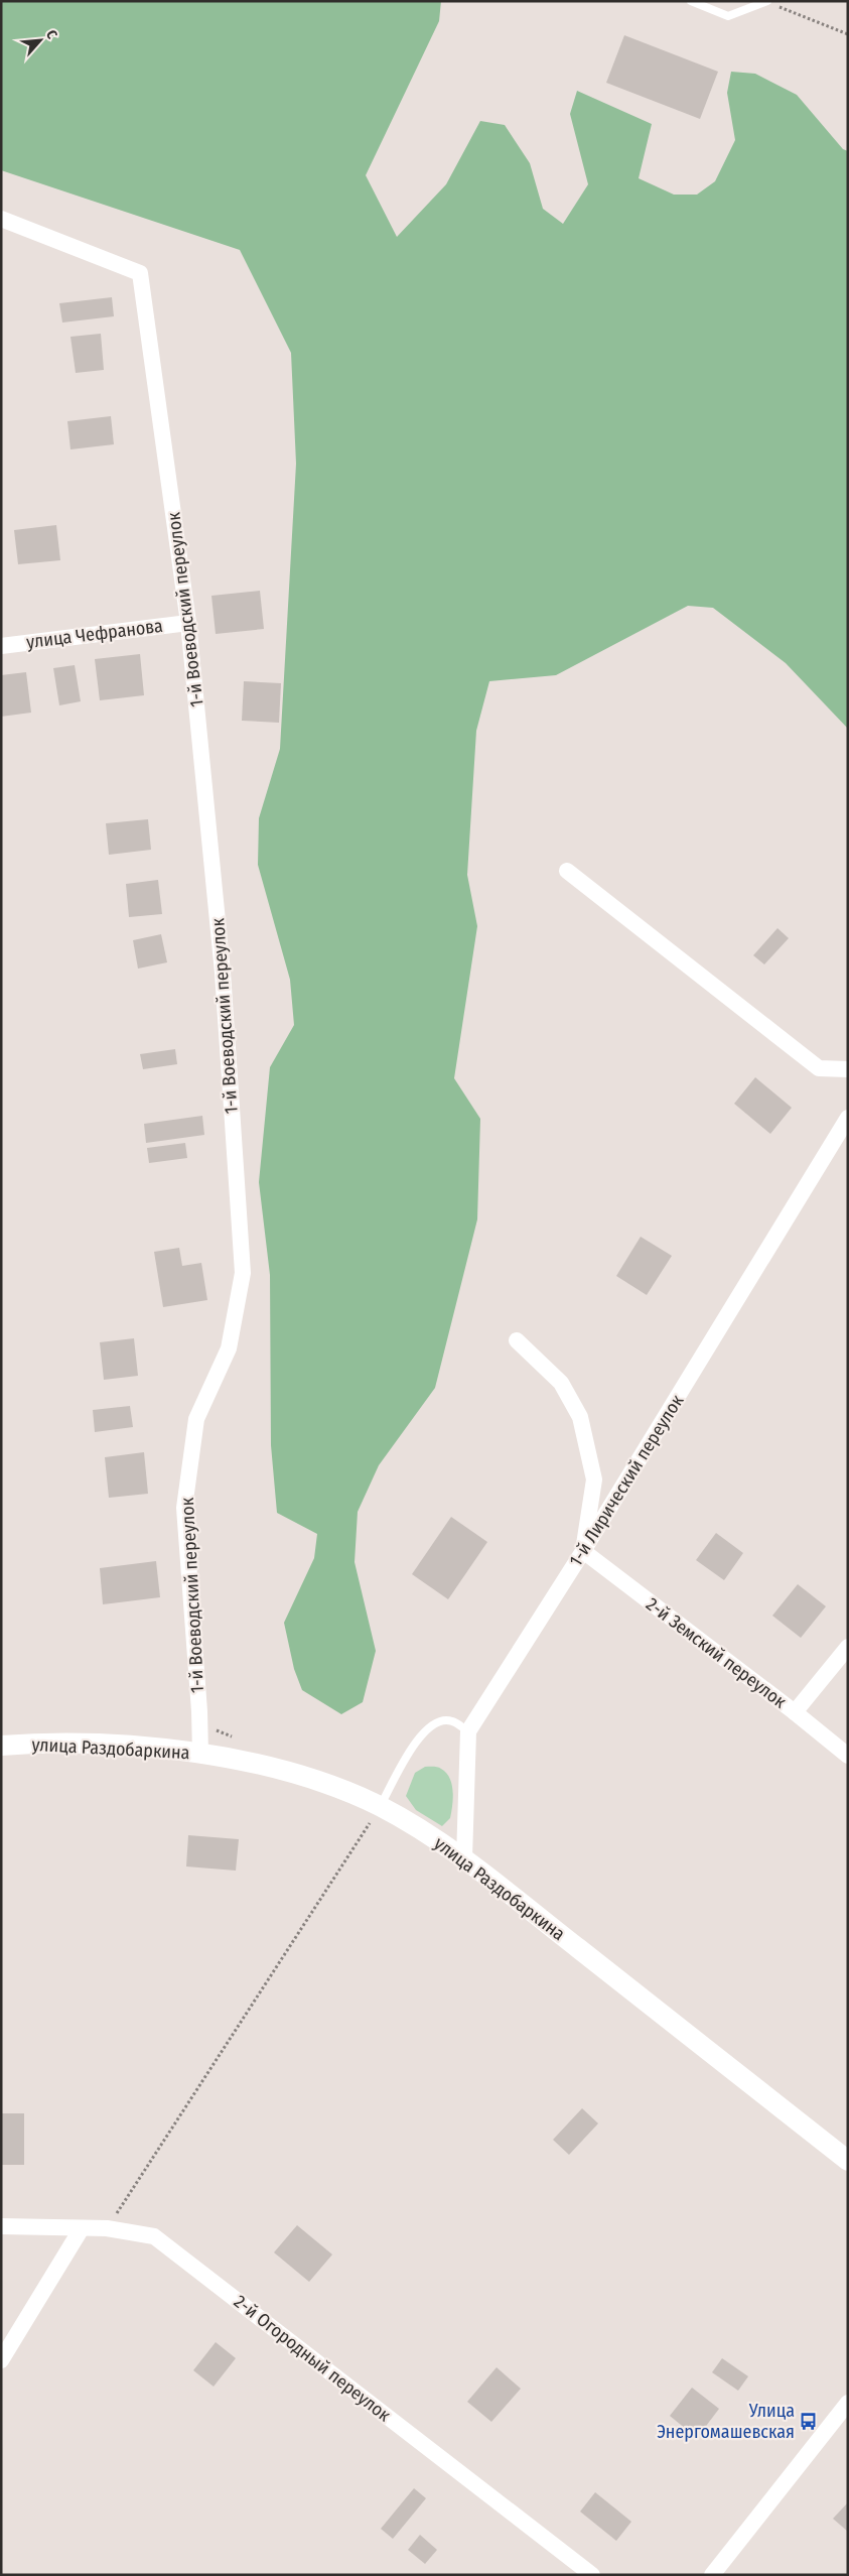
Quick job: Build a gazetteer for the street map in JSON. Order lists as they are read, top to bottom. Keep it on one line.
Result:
{"streets":{"street":["1-й Воеводский переулок","улица Чефранова","1-й Лирический переулок","2-й Земский переулок","улица Раздобаркина","2-й Огородный переулок"]},"crossings":[["1-й Воеводский переулок","улица Чефранова"],["1-й Воеводский переулок","улица Раздобаркина"],["1-й Лирический переулок","2-й Земский переулок"]],"places":{"bus stop":["Улица Энергомашевская"]},"north":"top right"}
